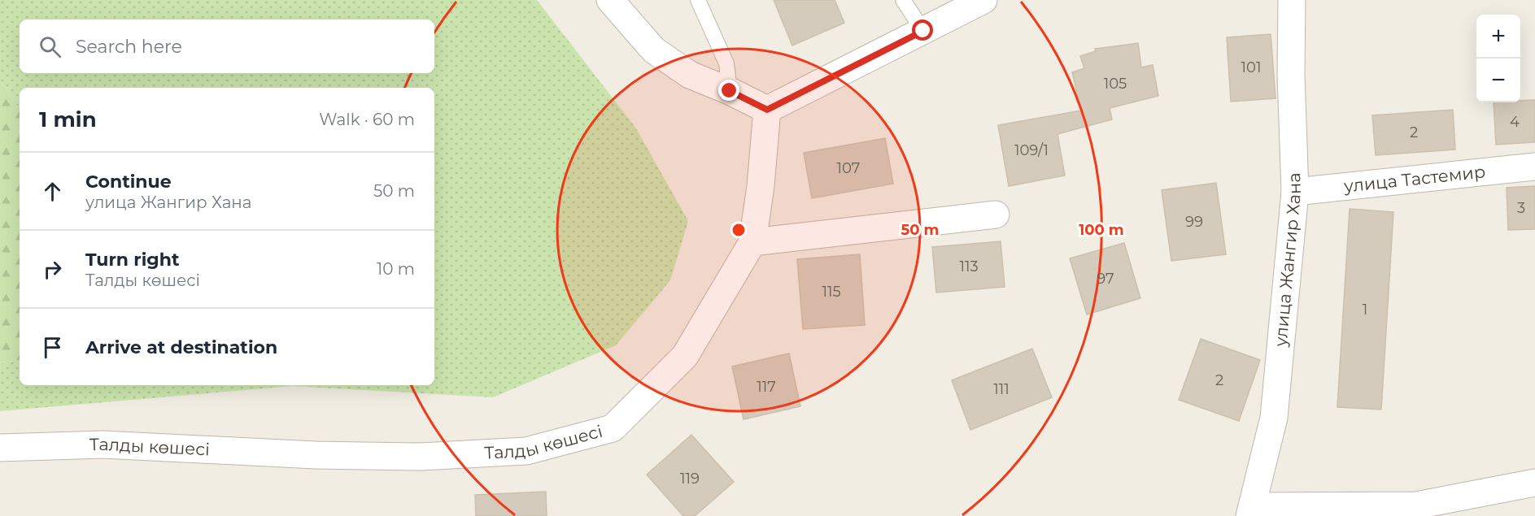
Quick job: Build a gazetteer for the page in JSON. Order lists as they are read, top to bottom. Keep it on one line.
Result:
{"streets":{"street":["улица Тастемир","улица Жангир Хана","Талды көшесі"]},"crossings":[["улица Тастемир","улица Жангир Хана"]],"house_numbers":["101","105","4","2","109/1","107","3","99","113","97","115","1","2","117","111","119"],"page":{"map_buttons":["+","−"],"search":"Search here","heading":["1 min","Walk · 60 m"],"list":[["Continue","улица Жангир Хана","50 m"],["Turn right","Талды көшесі","10 m"],"Arrive at destination"]},"rings":["50 m","100 m"]}
